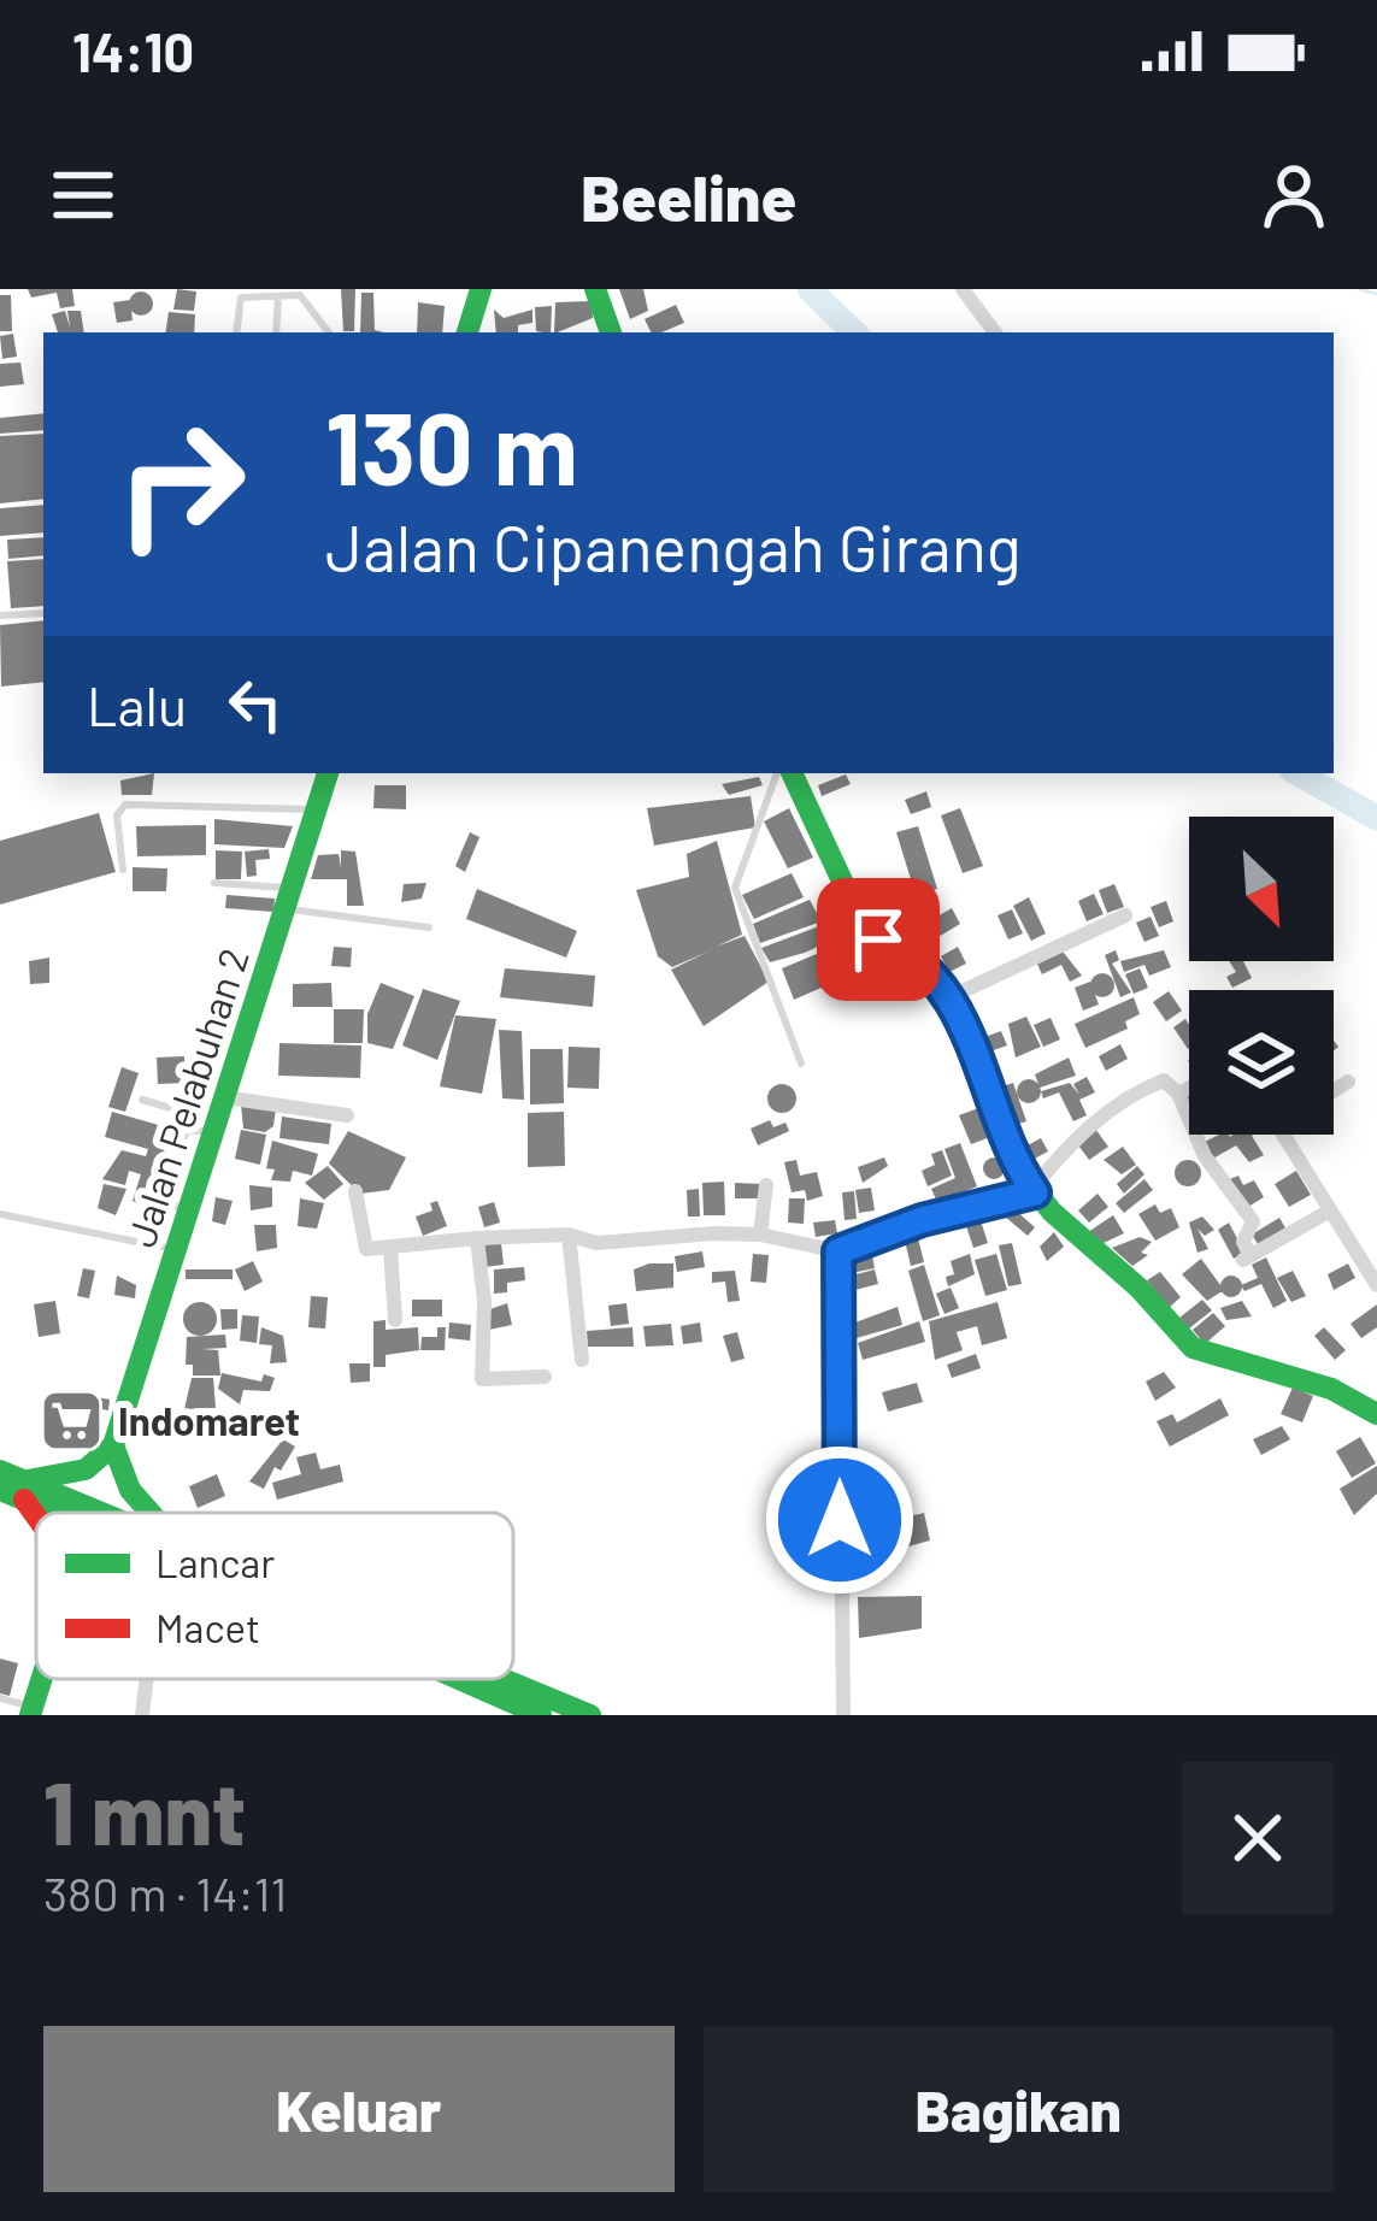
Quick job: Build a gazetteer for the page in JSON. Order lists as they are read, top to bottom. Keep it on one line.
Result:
{"streets":{"main road":["Jalan Pelabuhan 2"]},"places":{"supermarket":["Indomaret"]},"legend":["Lancar","Macet"],"north":"bottom right","page":{"status":"14:10","header":"Beeline","turn":["130 m","Jalan Cipanengah Girang"],"then":"Lalu","heading":["1 mnt","380 m · 14:11"],"buttons":["Keluar","Bagikan"]}}
